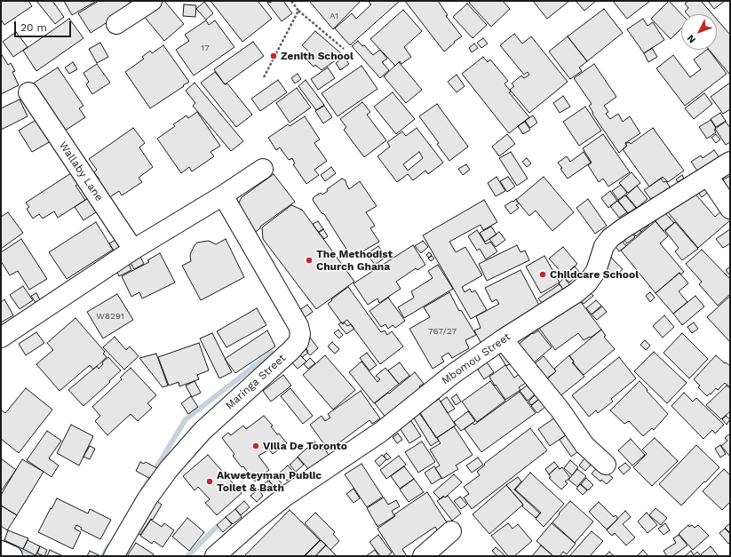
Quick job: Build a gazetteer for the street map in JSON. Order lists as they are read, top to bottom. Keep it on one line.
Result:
{"streets":{"street":["Wallaby Lane","Mbomou Street","Maringa Street"]},"places":["Zenith School","The Methodist Church Ghana","Childcare School","Villa De Toronto","Akweteyman Public Toilet & Bath"],"house_numbers":["A1","17","W8291","767/27"],"scale_bar":"20 m","north":"bottom left"}
